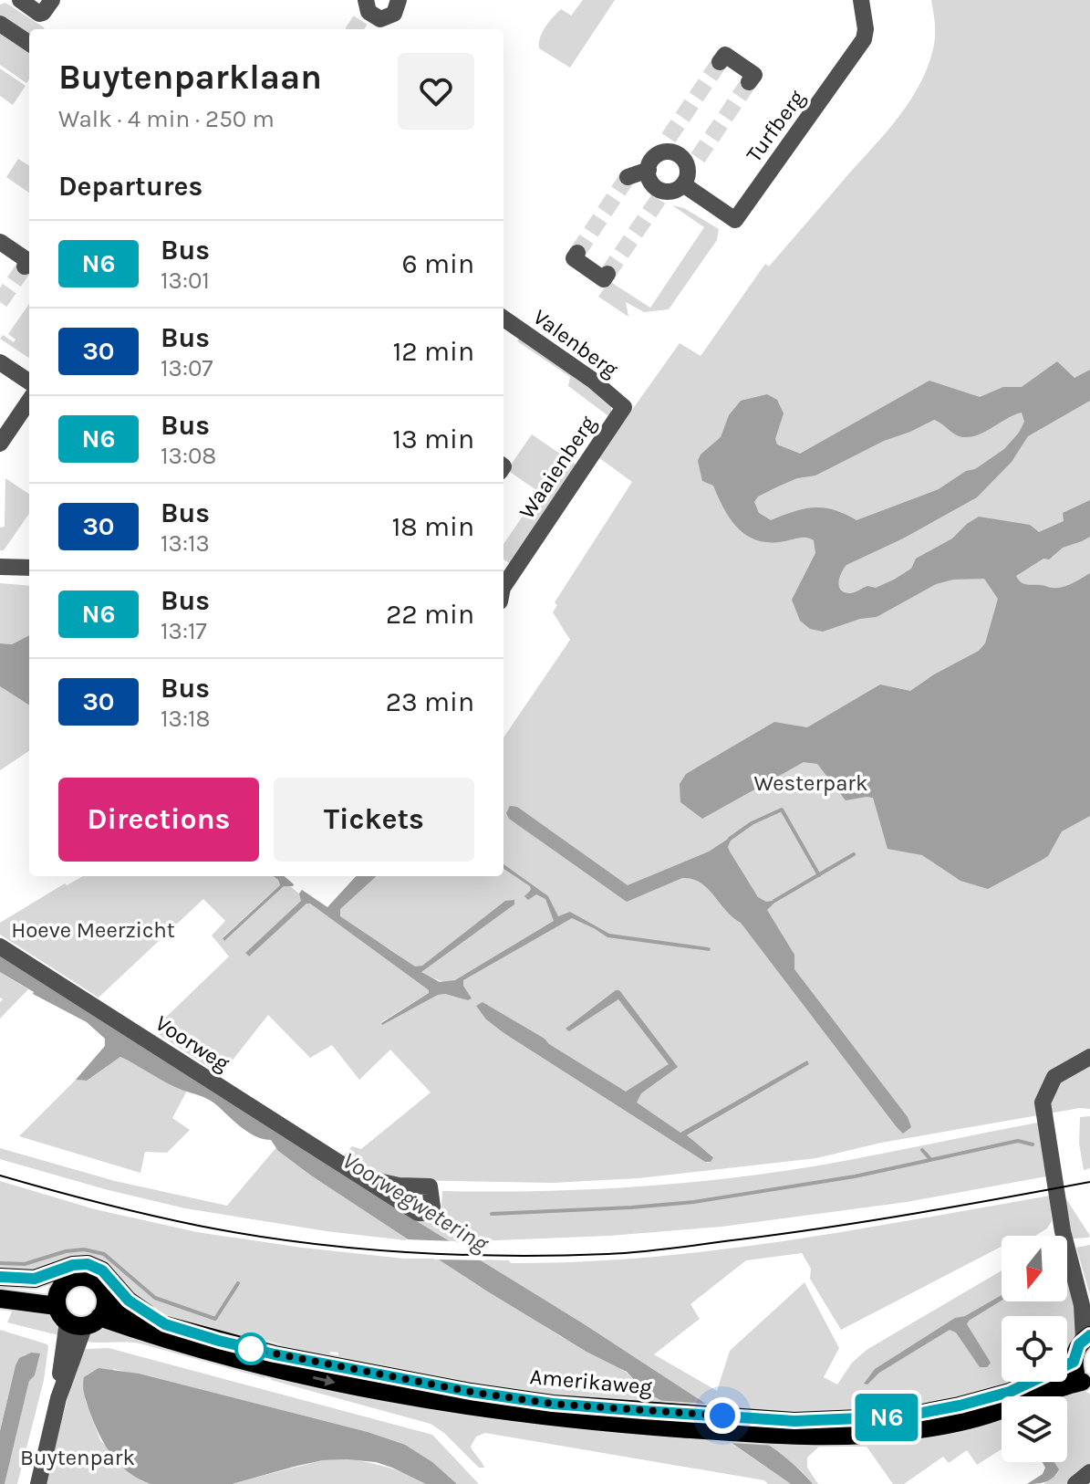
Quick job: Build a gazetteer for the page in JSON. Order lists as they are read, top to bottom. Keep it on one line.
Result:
{"streets":{"main road":["Amerikaweg"],"street":["Turfberg","Valenberg","Waaienberg","Voorweg"]},"crossings":[["Valenberg","Waaienberg"]],"water":["Voorwegwetering"],"parks":["Westerpark","Hoeve Meerzicht","Buytenpark"],"lines":["bus line N6"],"north":"bottom","page":{"on_map":"N6","heading":[["Buytenparklaan","Walk · 4 min · 250 m"],"Departures"],"list":[{"mark":"N6","name":"Bus","note":"13:01","value":"6 min"},{"mark":"30","name":"Bus","note":"13:07","value":"12 min"},{"mark":"N6","name":"Bus","note":"13:08","value":"13 min"},{"mark":"30","name":"Bus","note":"13:13","value":"18 min"},{"mark":"N6","name":"Bus","note":"13:17","value":"22 min"},{"mark":"30","name":"Bus","note":"13:18","value":"23 min"}],"buttons":["Directions","Tickets"]}}
